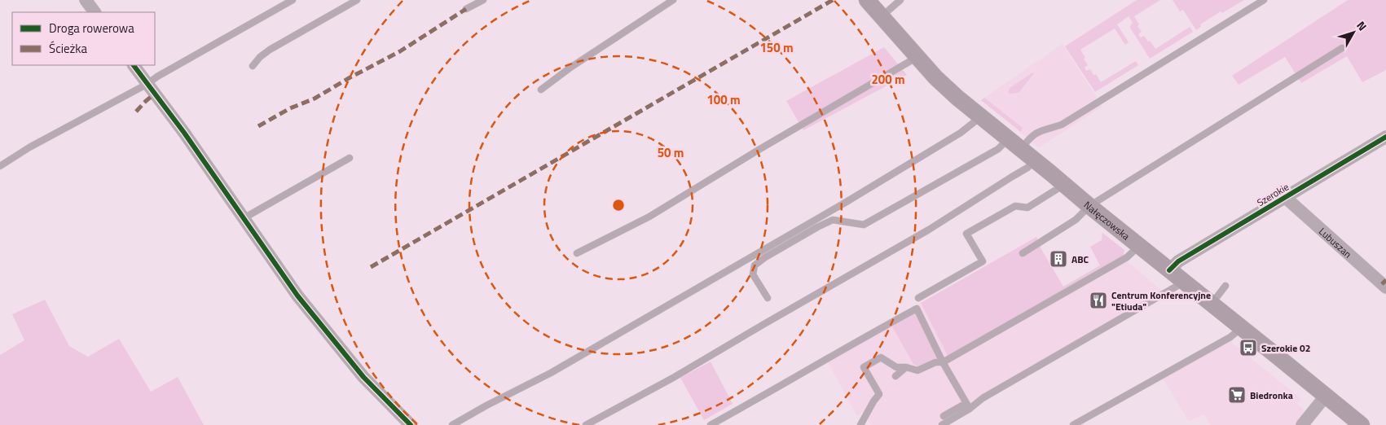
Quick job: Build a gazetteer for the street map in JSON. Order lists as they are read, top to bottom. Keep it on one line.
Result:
{"streets":{"main road":["Nałęczowska"],"street":["Szerokie","Lubuszan"]},"crossings":[["Szerokie","Nałęczowska"],["Szerokie","Lubuszan"]],"places":{"building":["ABC"],"restaurant":["Centrum Konferencyjne \"Etiuda\""],"bus stop":["Szerokie 02"],"supermarket":["Biedronka"]},"legend":["Droga rowerowa","Ścieżka"],"north":"top right","rings":["150 m","200 m","100 m","50 m"]}
